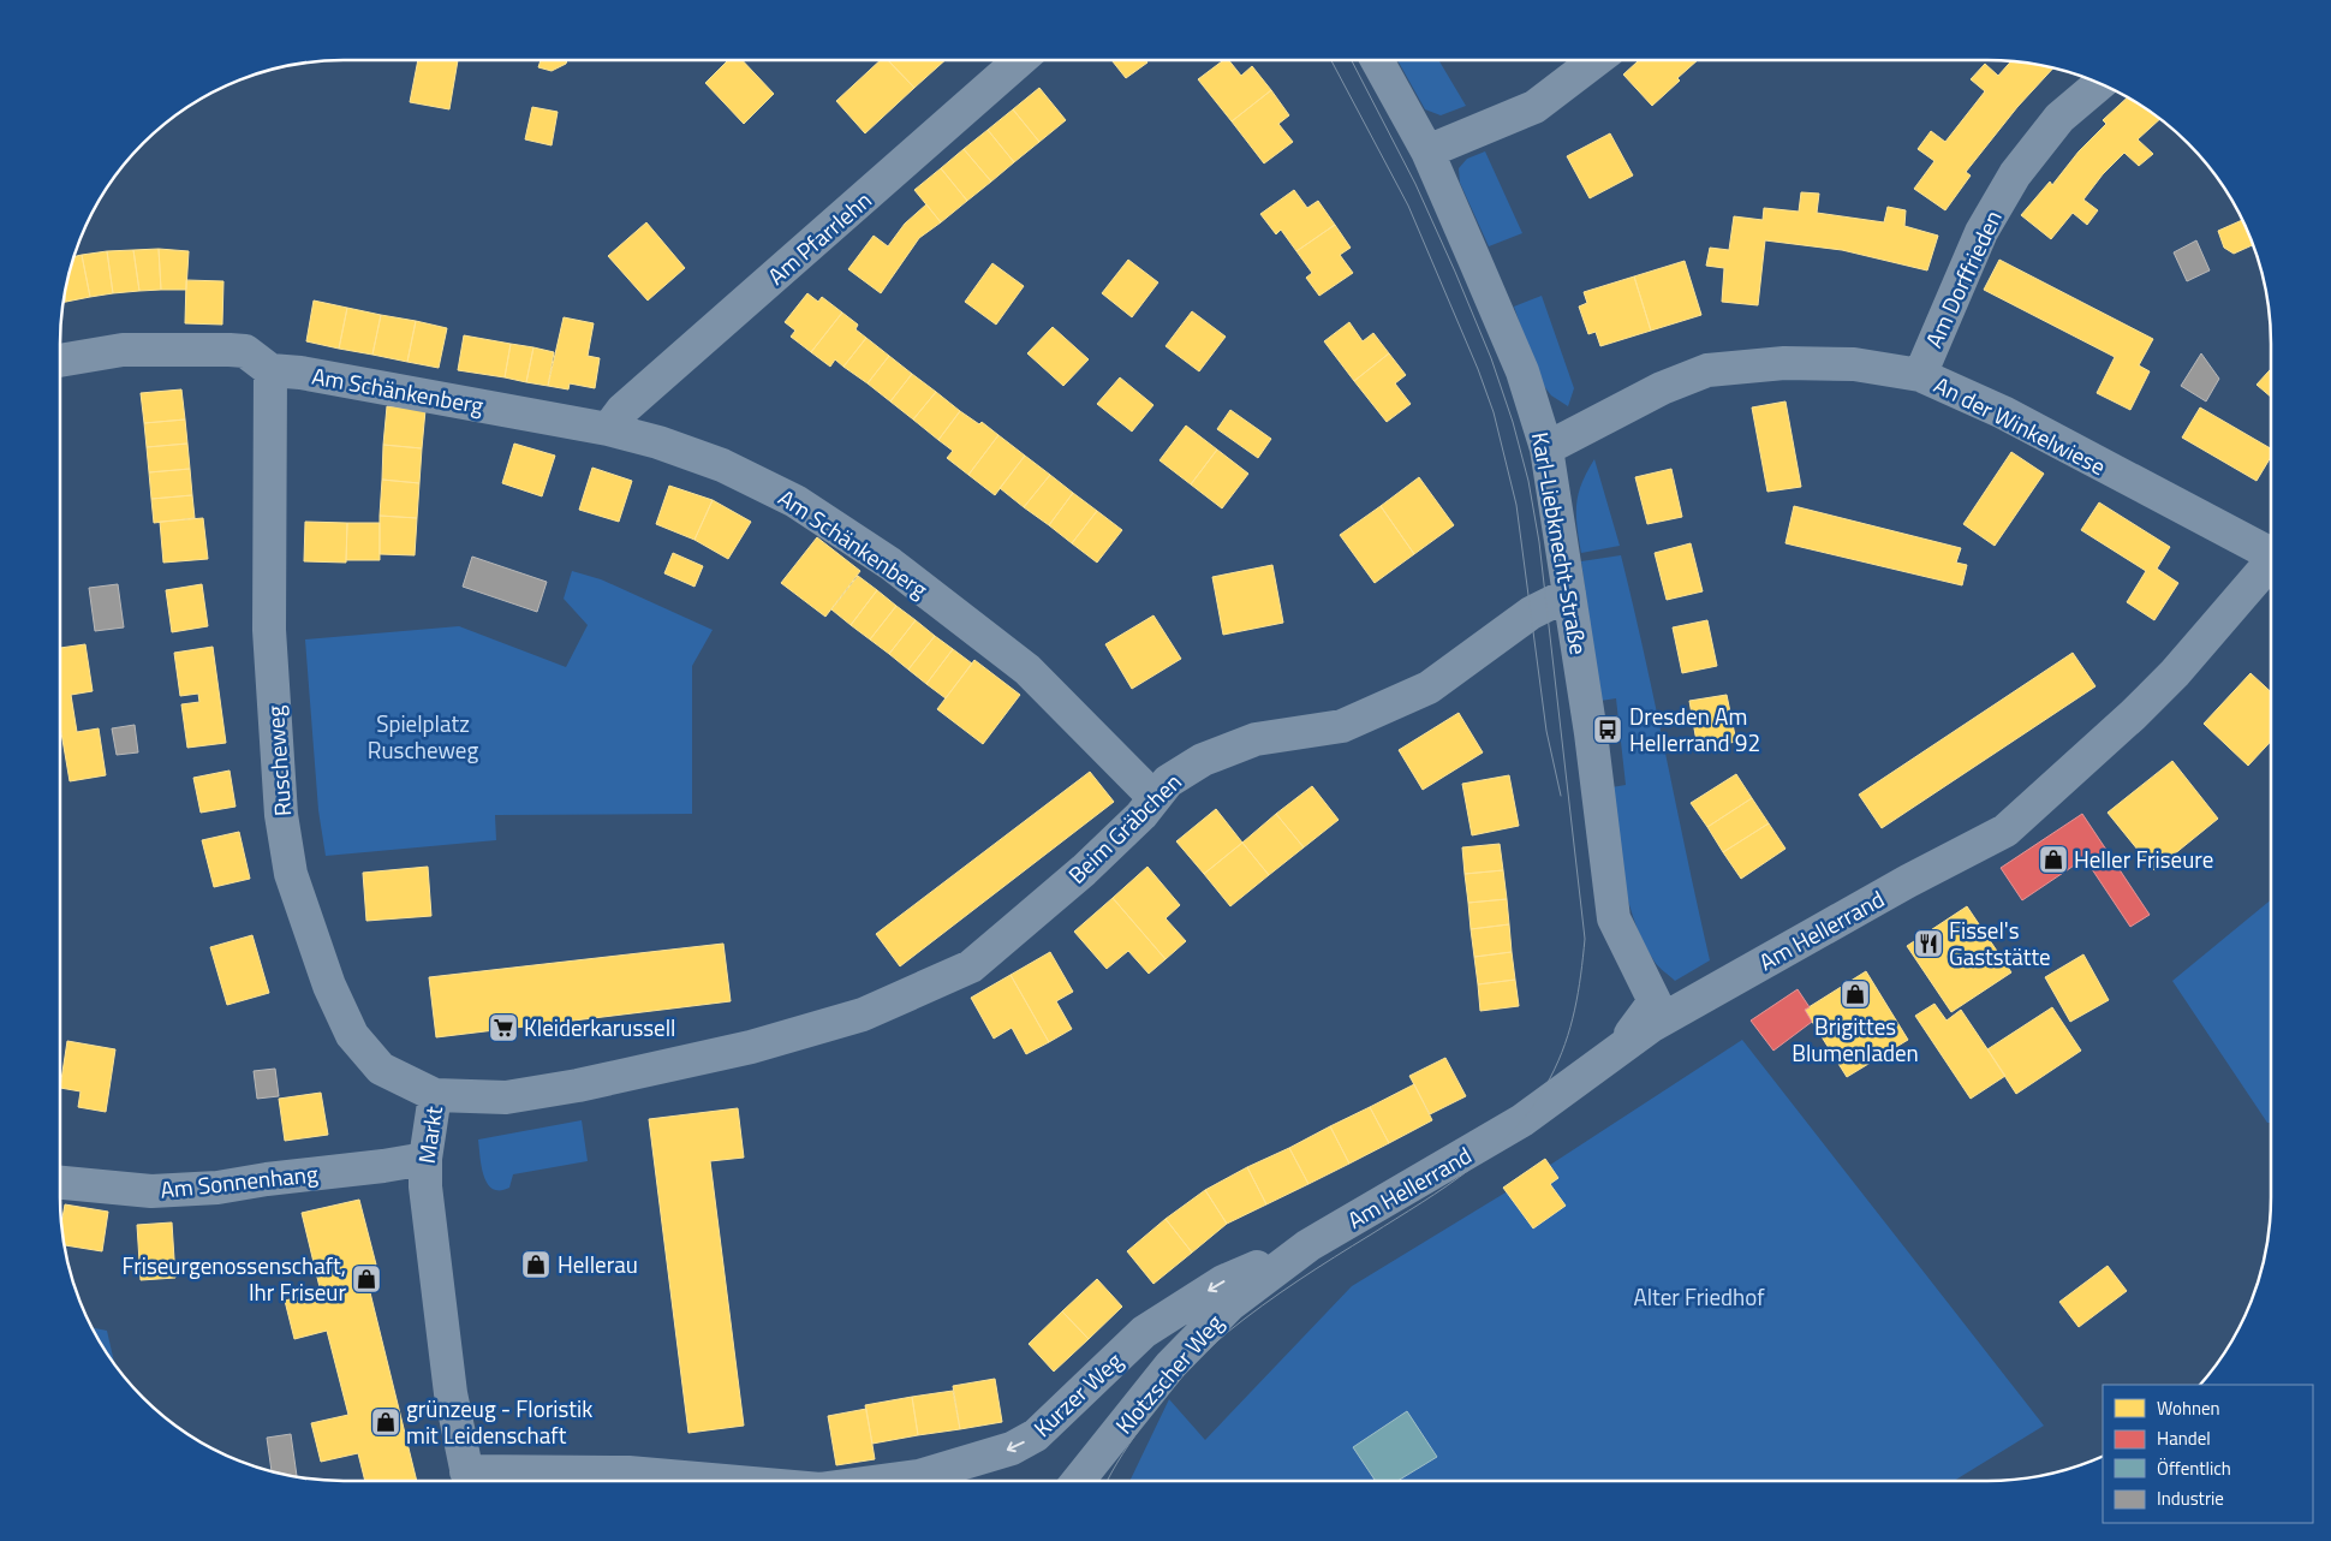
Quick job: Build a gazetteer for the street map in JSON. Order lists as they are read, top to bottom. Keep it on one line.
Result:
{"streets":{"street":["Am Pfarrlehn","Am Dorffrieden","Am Schänkenberg","An der Winkelwiese","Karl-Liebknecht-Straße","Ruscheweg","Beim Gräbchen","Am Hellerrand","Markt","Am Sonnenhang","Klotzscher Weg","Kurzer Weg"]},"crossings":[["Am Pfarrlehn","Am Schänkenberg"],["Am Dorffrieden","An der Winkelwiese"],["Am Schänkenberg","Ruscheweg"],["Am Schänkenberg","Beim Gräbchen"],["An der Winkelwiese","Karl-Liebknecht-Straße"],["Karl-Liebknecht-Straße","Beim Gräbchen"],["Karl-Liebknecht-Straße","Am Hellerrand"],["Ruscheweg","Markt"],["Beim Gräbchen","Markt"],["Am Hellerrand","Klotzscher Weg"],["Am Hellerrand","Kurzer Weg"],["Markt","Am Sonnenhang"],["Markt","Kurzer Weg"],["Klotzscher Weg","Kurzer Weg"]],"one_way":["Kurzer Weg"],"parks":["Spielplatz Ruscheweg","Alter Friedhof"],"places":{"bus stop":["Dresden Am Hellerrand 92"],"shop":["Heller Friseure","Brigittes Blumenladen","Hellerau","Friseurgenossenschaft, Ihr Friseur","grünzeug - Floristik mit Leidenschaft"],"restaurant":["Fissel's Gaststätte"],"supermarket":["Kleiderkarussell"]},"legend":["Wohnen","Handel","Öffentlich","Industrie"]}
